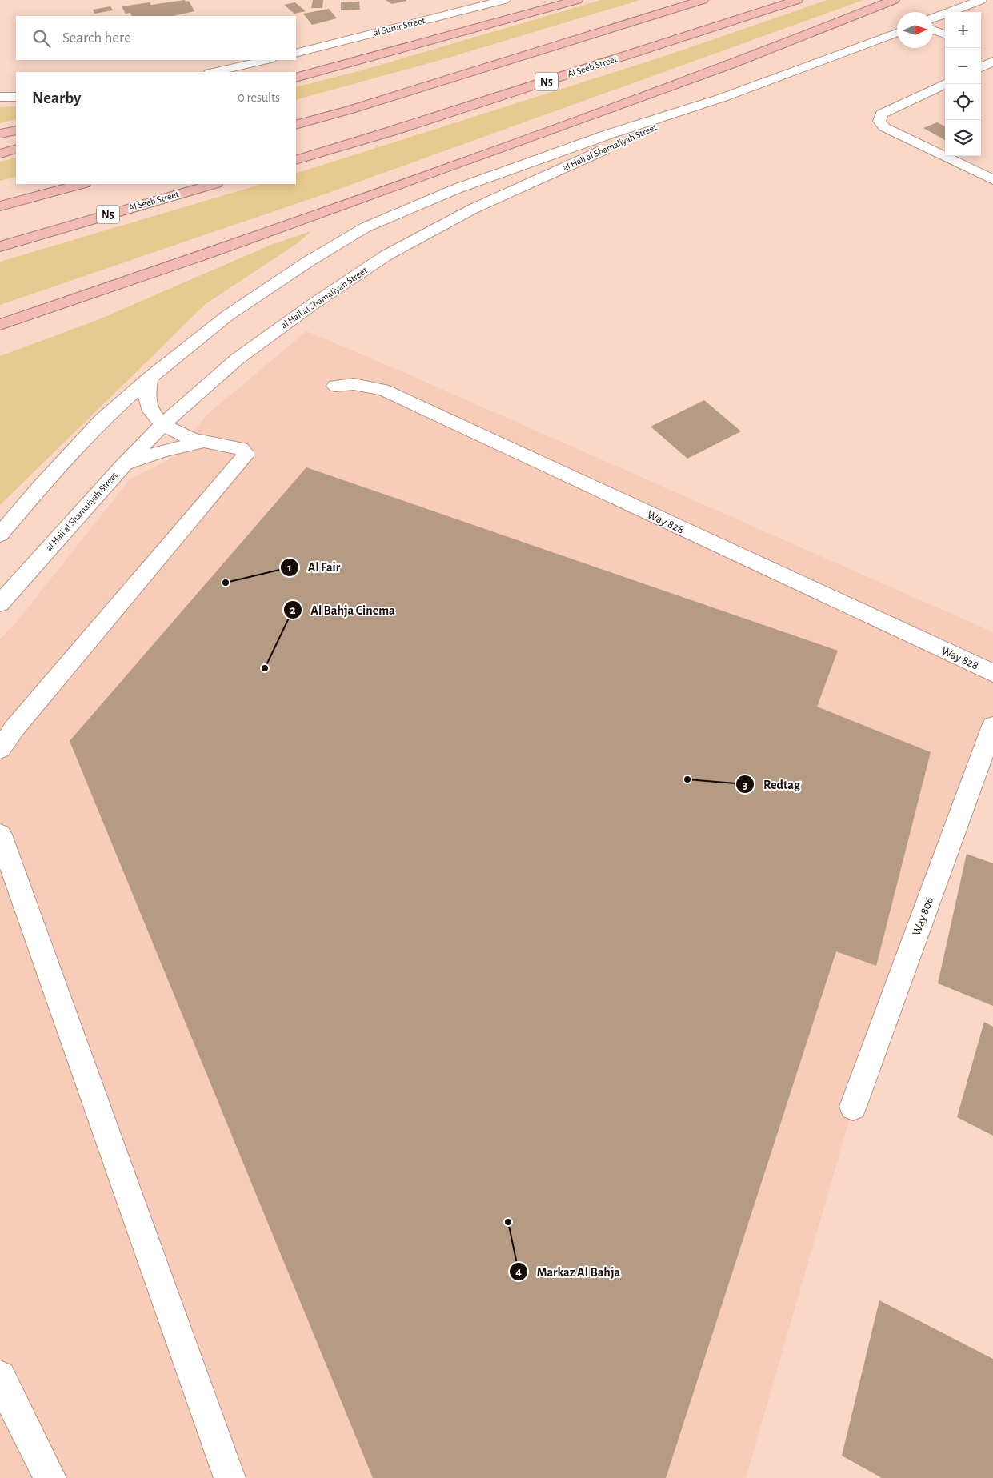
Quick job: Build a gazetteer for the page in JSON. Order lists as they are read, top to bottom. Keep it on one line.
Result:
{"streets":{"highway":["Al Seeb Street","N5"],"street":["al Surur Street","al Hail al Shamaliyah Street","Way 828","Way 806"]},"places":["Al Fair","Al Bahja Cinema","Redtag","Markaz Al Bahja"],"north":"right","page":{"map_buttons":["+","−"],"search":"Search here","heading":["Nearby","0 results"]}}
